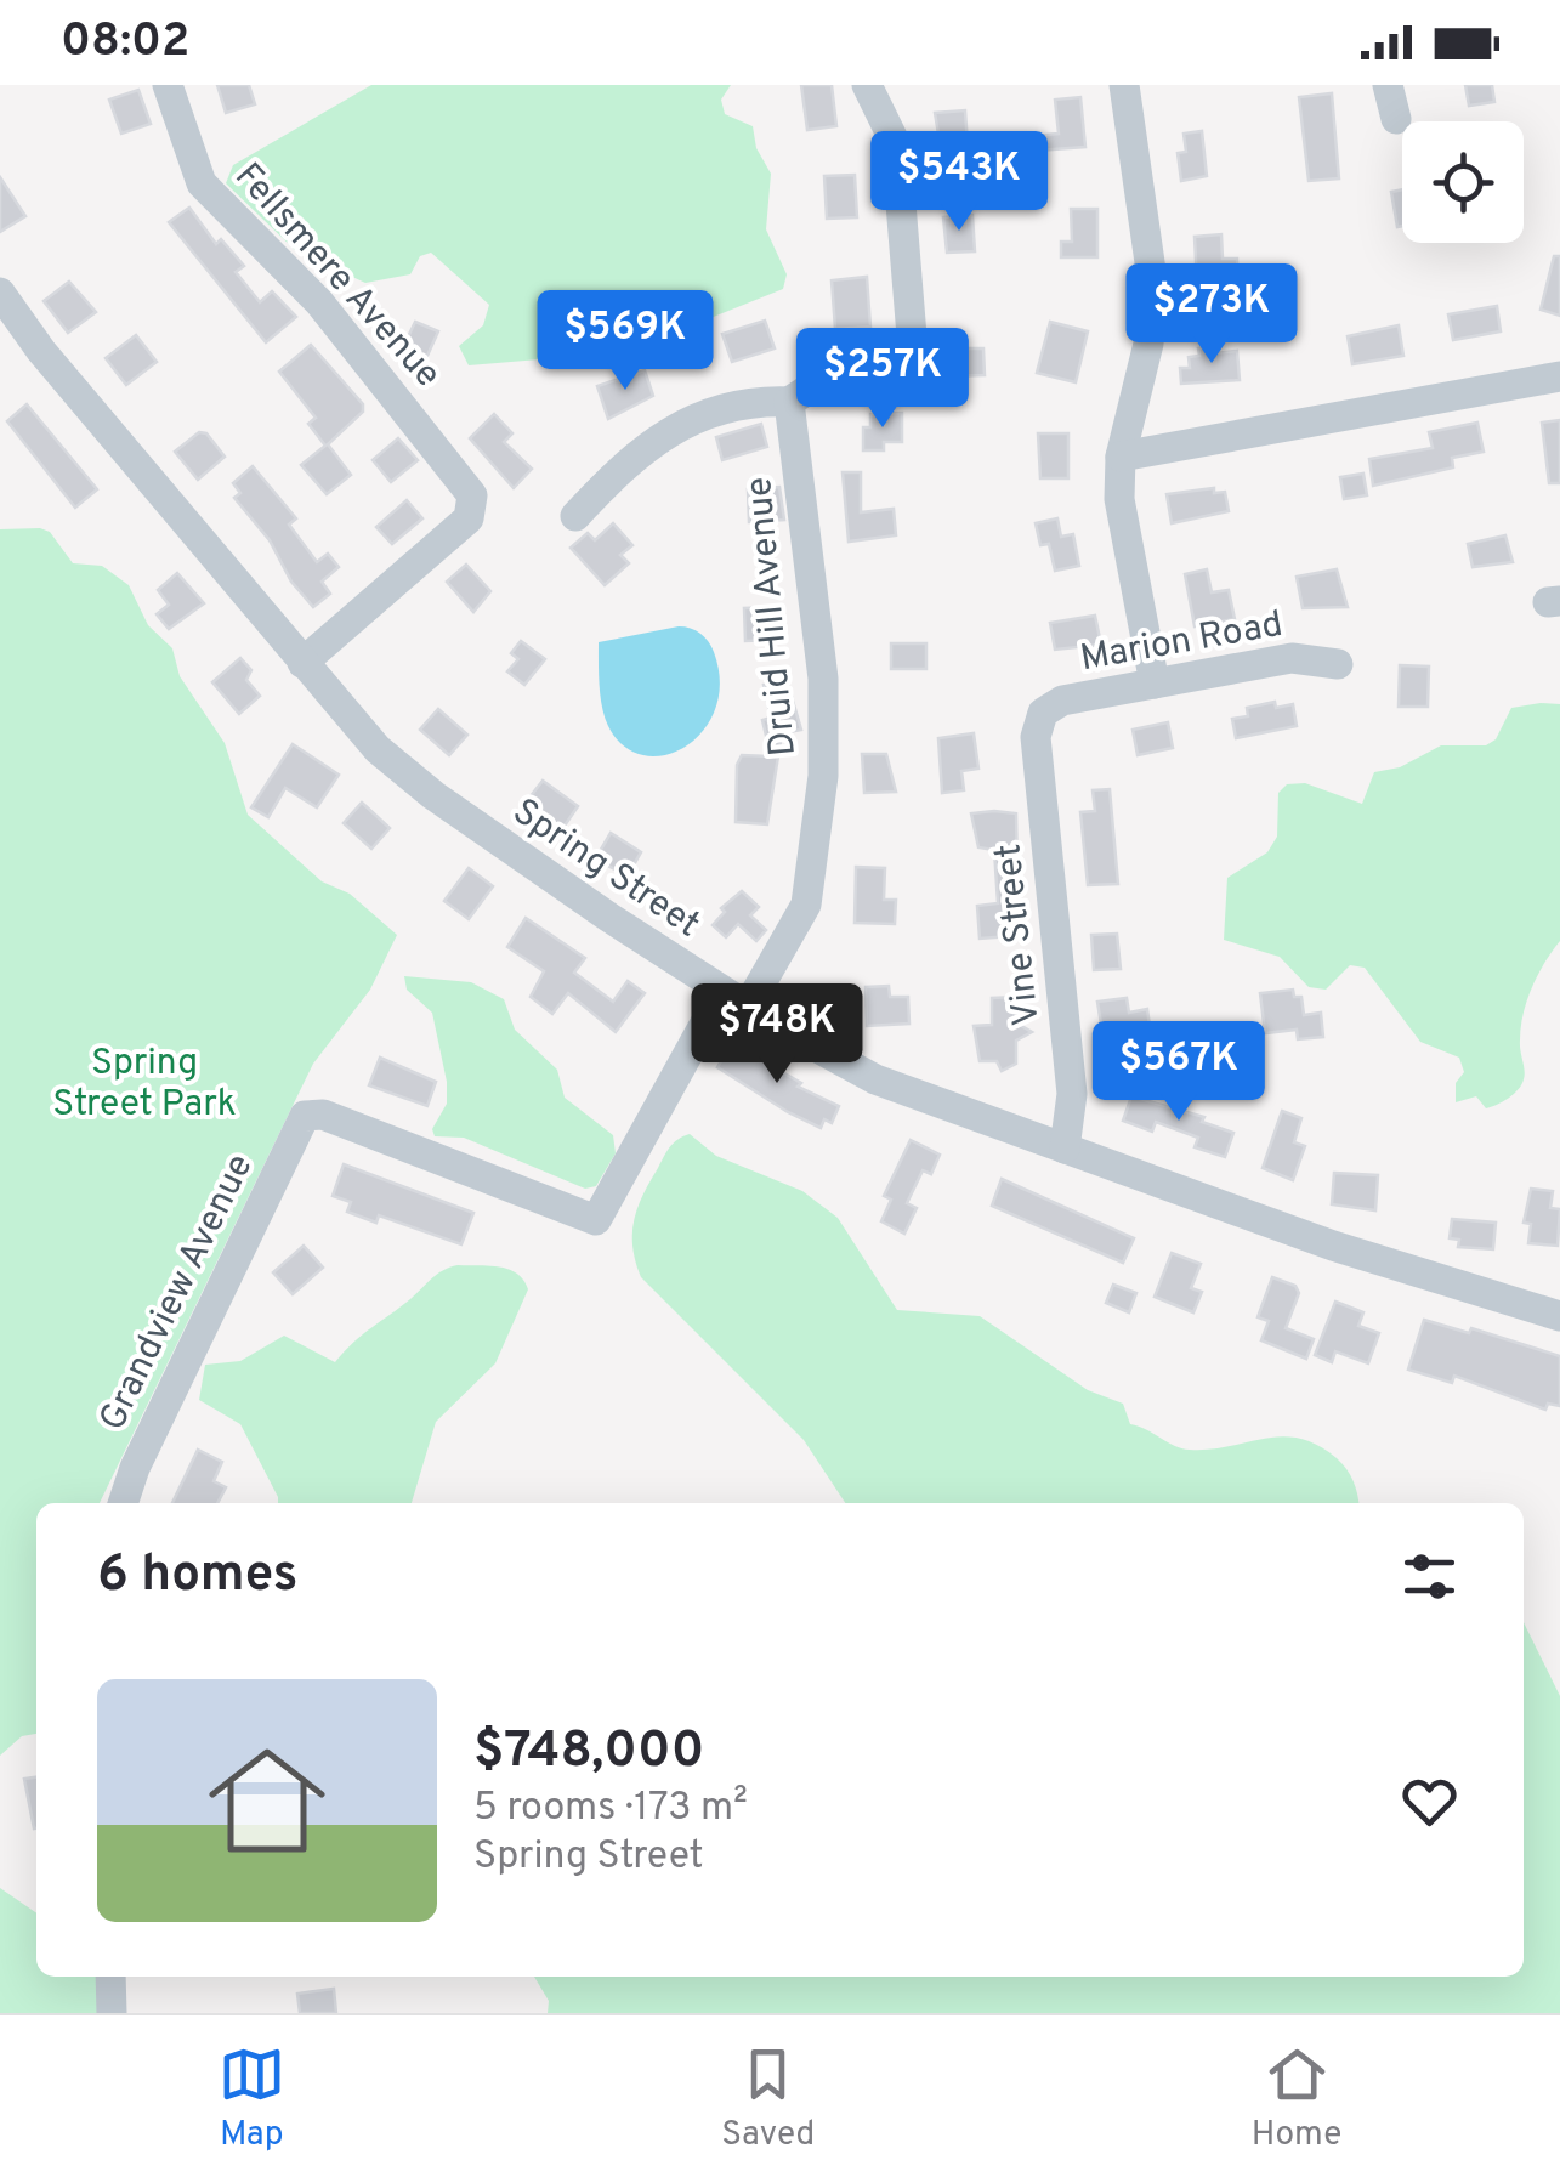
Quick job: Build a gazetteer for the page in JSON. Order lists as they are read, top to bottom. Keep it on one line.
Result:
{"streets":{"street":["Fellsmere Avenue","Druid Hill Avenue","Marion Road","Spring Street","Vine Street","Grandview Avenue"]},"crossings":[["Fellsmere Avenue","Spring Street"],["Druid Hill Avenue","Spring Street"],["Druid Hill Avenue","Grandview Avenue"],["Marion Road","Vine Street"],["Spring Street","Vine Street"]],"parks":["Spring Street Park"],"page":{"status":"08:02","price":["$543K","$273K","$569K","$257K","$748K","$567K"],"heading":"6 homes","list":[{"name":"$748,000","note":"5 rooms · 173 m² · Spring Street"}],"tabs":["Map","Saved","Home"]}}
